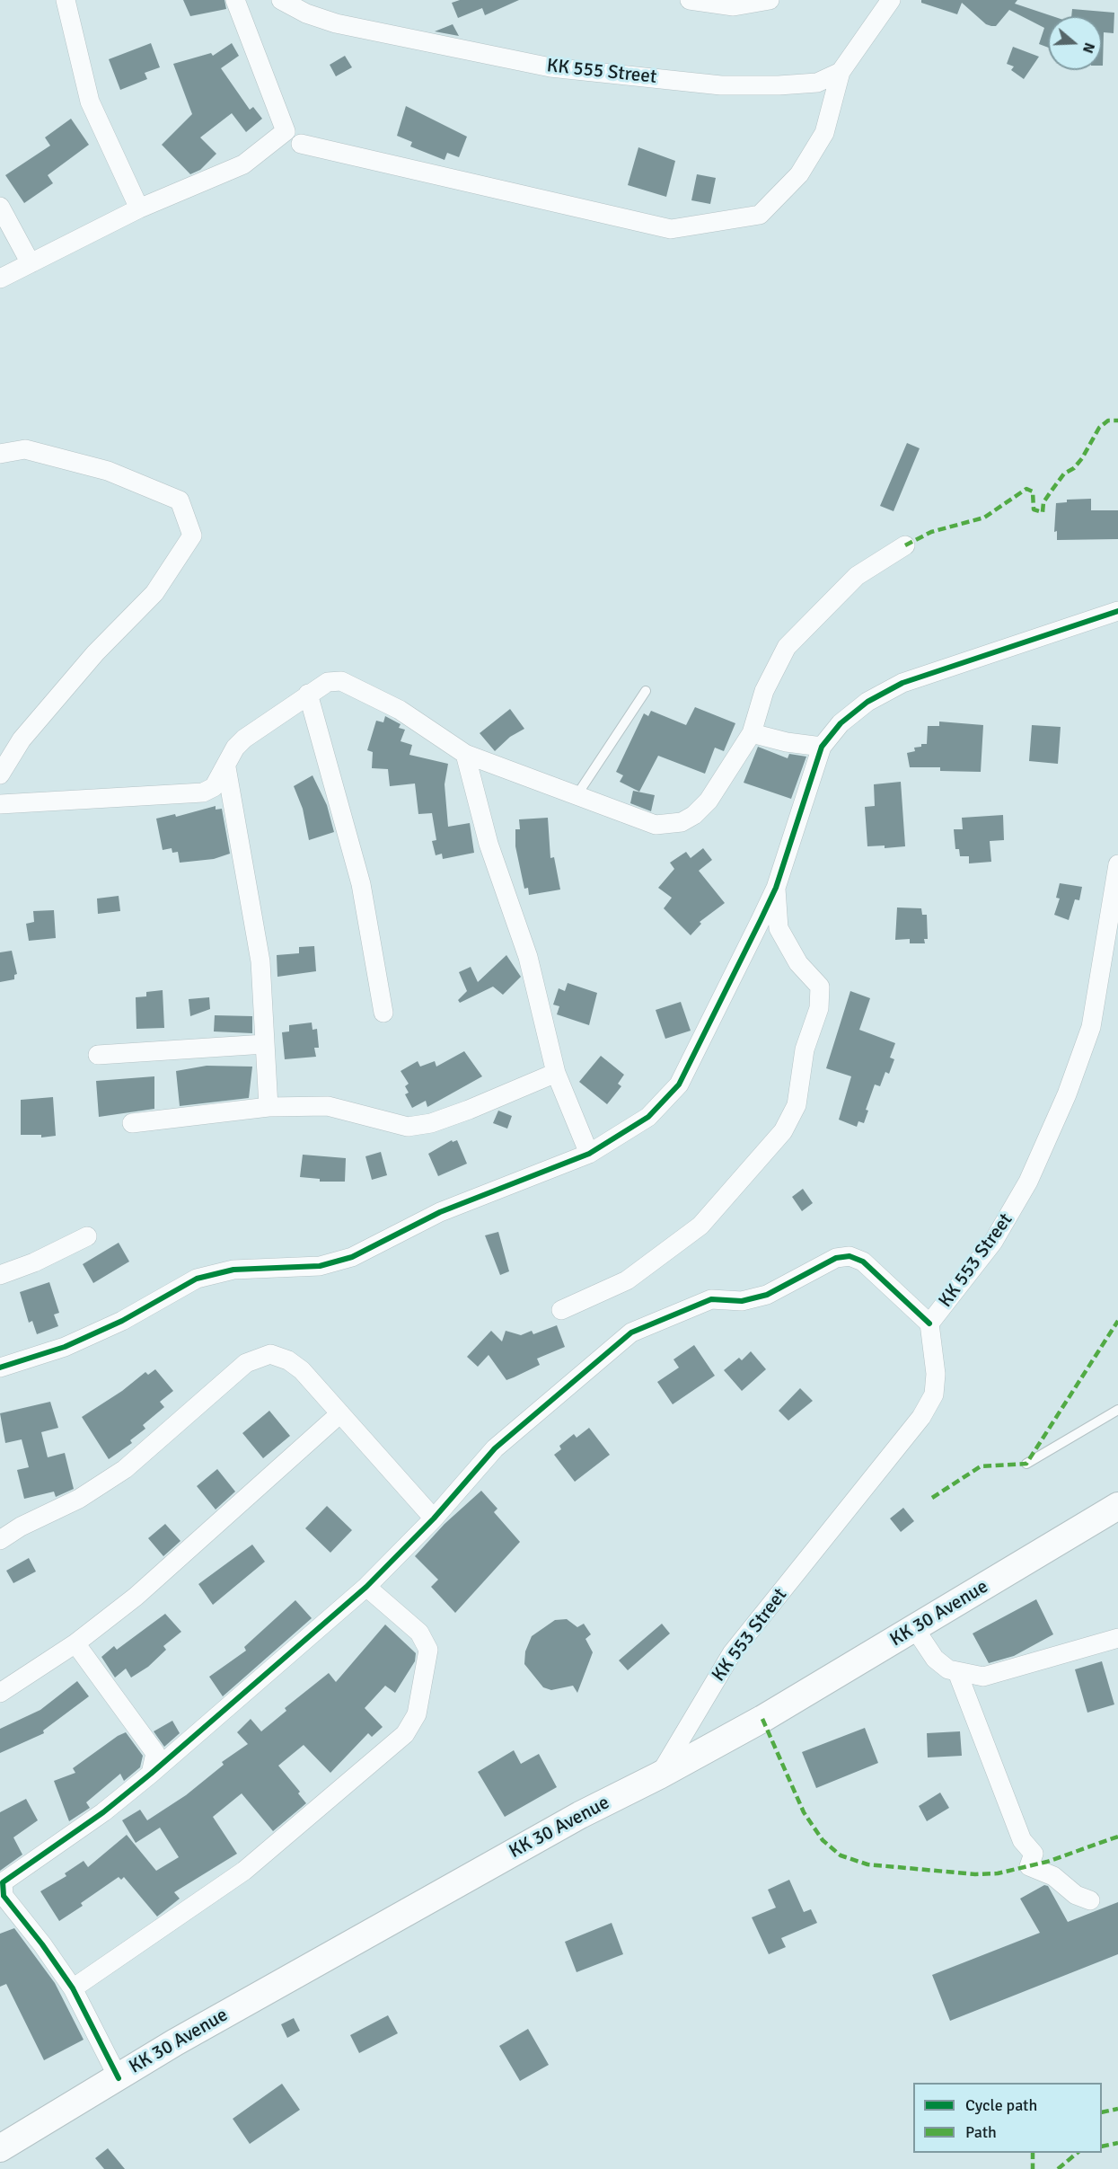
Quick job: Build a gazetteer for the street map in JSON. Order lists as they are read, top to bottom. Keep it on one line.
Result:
{"streets":{"main road":["KK 30 Avenue"],"street":["KK 555 Street","KK 553 Street"]},"crossings":[["KK 553 Street","KK 30 Avenue"]],"legend":["Cycle path","Path"],"north":"right"}
